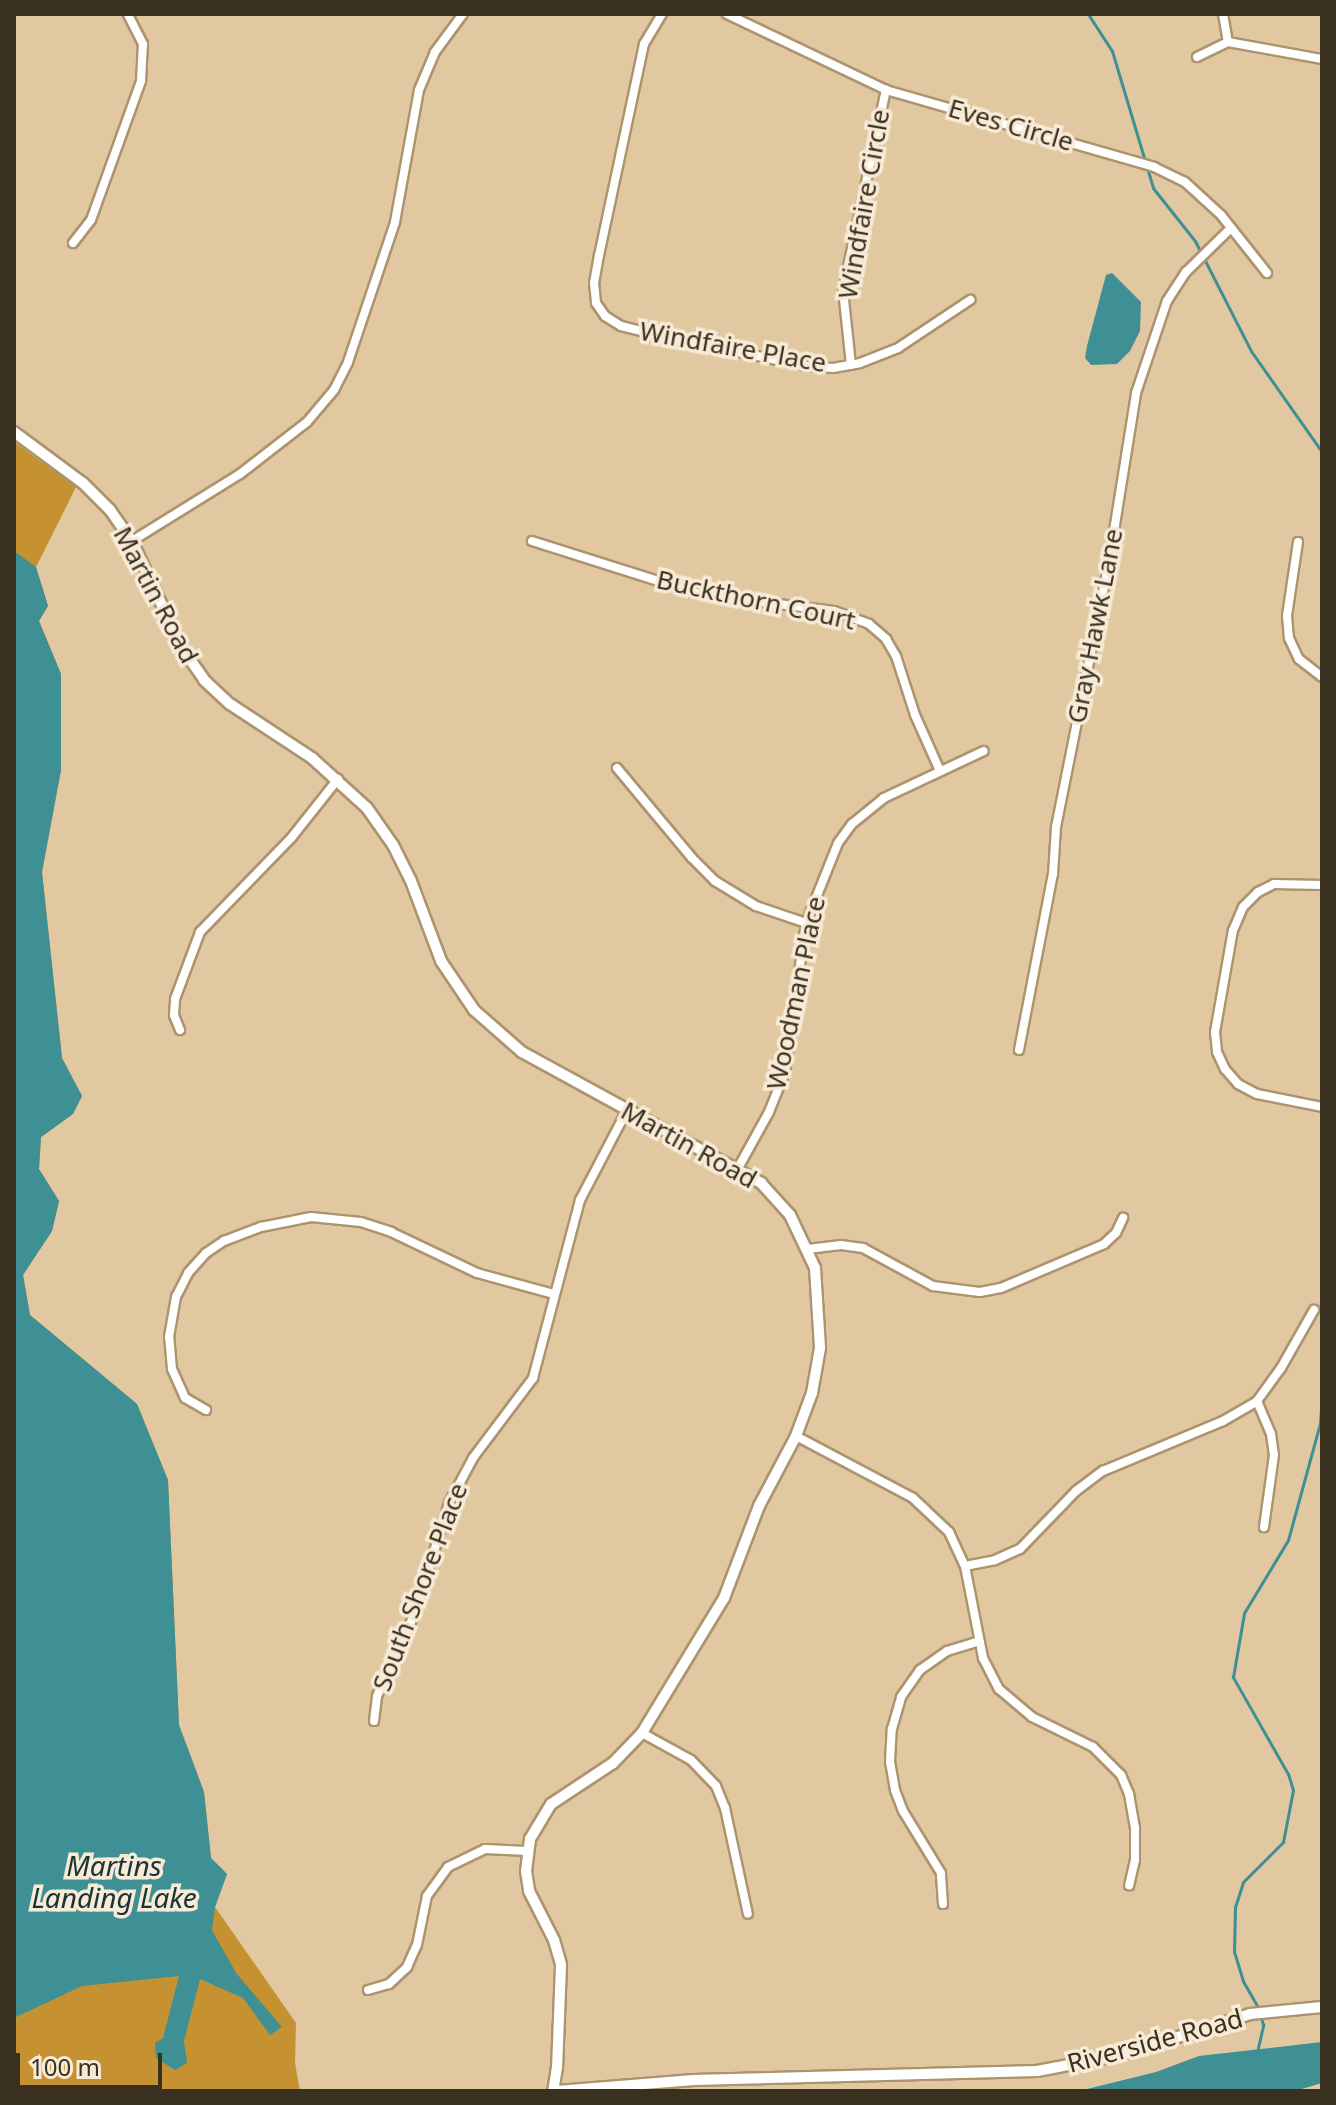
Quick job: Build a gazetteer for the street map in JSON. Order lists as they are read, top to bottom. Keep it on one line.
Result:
{"streets":{"street":["Eves Circle","Windfaire Circle","Windfaire Place","Martin Road","Buckthorn Court","Gray Hawk Lane","Woodman Place","South Shore Place","Riverside Road"]},"crossings":[["Eves Circle","Windfaire Circle"],["Eves Circle","Gray Hawk Lane"],["Windfaire Circle","Windfaire Place"],["Martin Road","Woodman Place"],["Martin Road","South Shore Place"],["Martin Road","Riverside Road"],["Buckthorn Court","Woodman Place"]],"water":["Martins Landing Lake"],"scale_bar":"100 m"}
